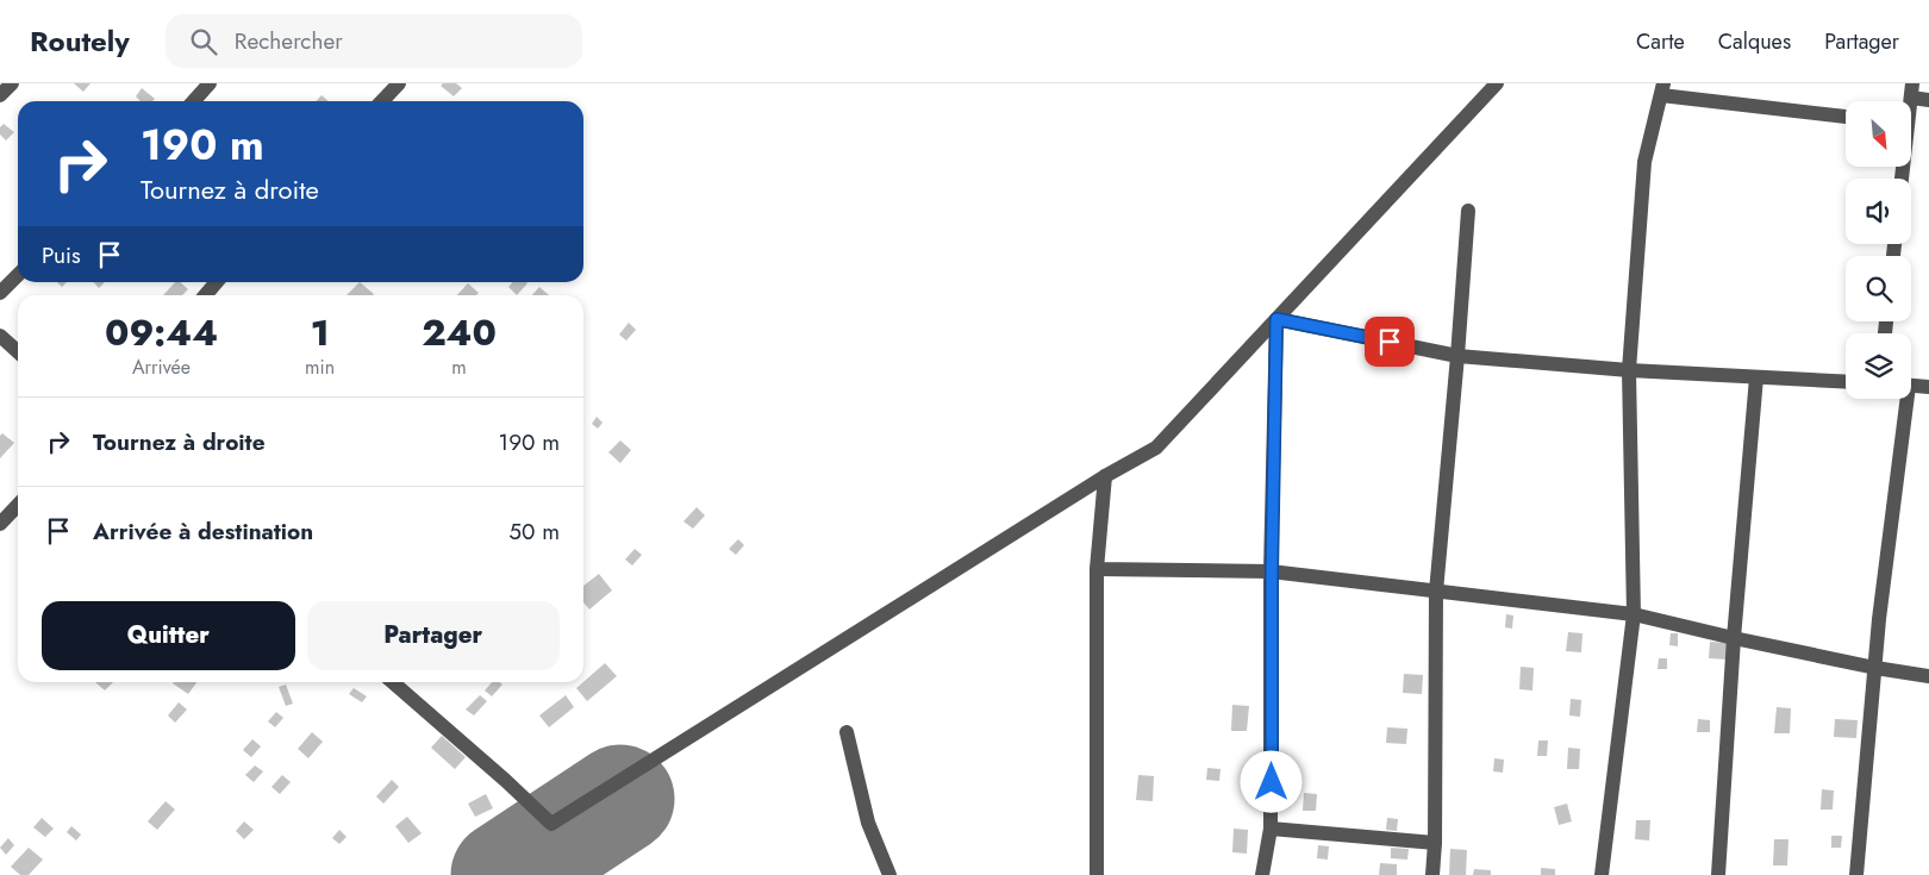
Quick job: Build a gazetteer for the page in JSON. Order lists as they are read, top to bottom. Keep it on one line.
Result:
{"north":"bottom right","page":{"header":"Routely","search":"Rechercher","nav":["Carte","Calques","Partager"],"turn":["190 m","Tournez à droite"],"then":"Puis","eta":["09:44","Arrivée","1","min","240","m"],"list":[{"name":"Tournez à droite","value":"190 m"},{"name":"Arrivée à destination","value":"50 m"}],"buttons":["Quitter","Partager"]}}
